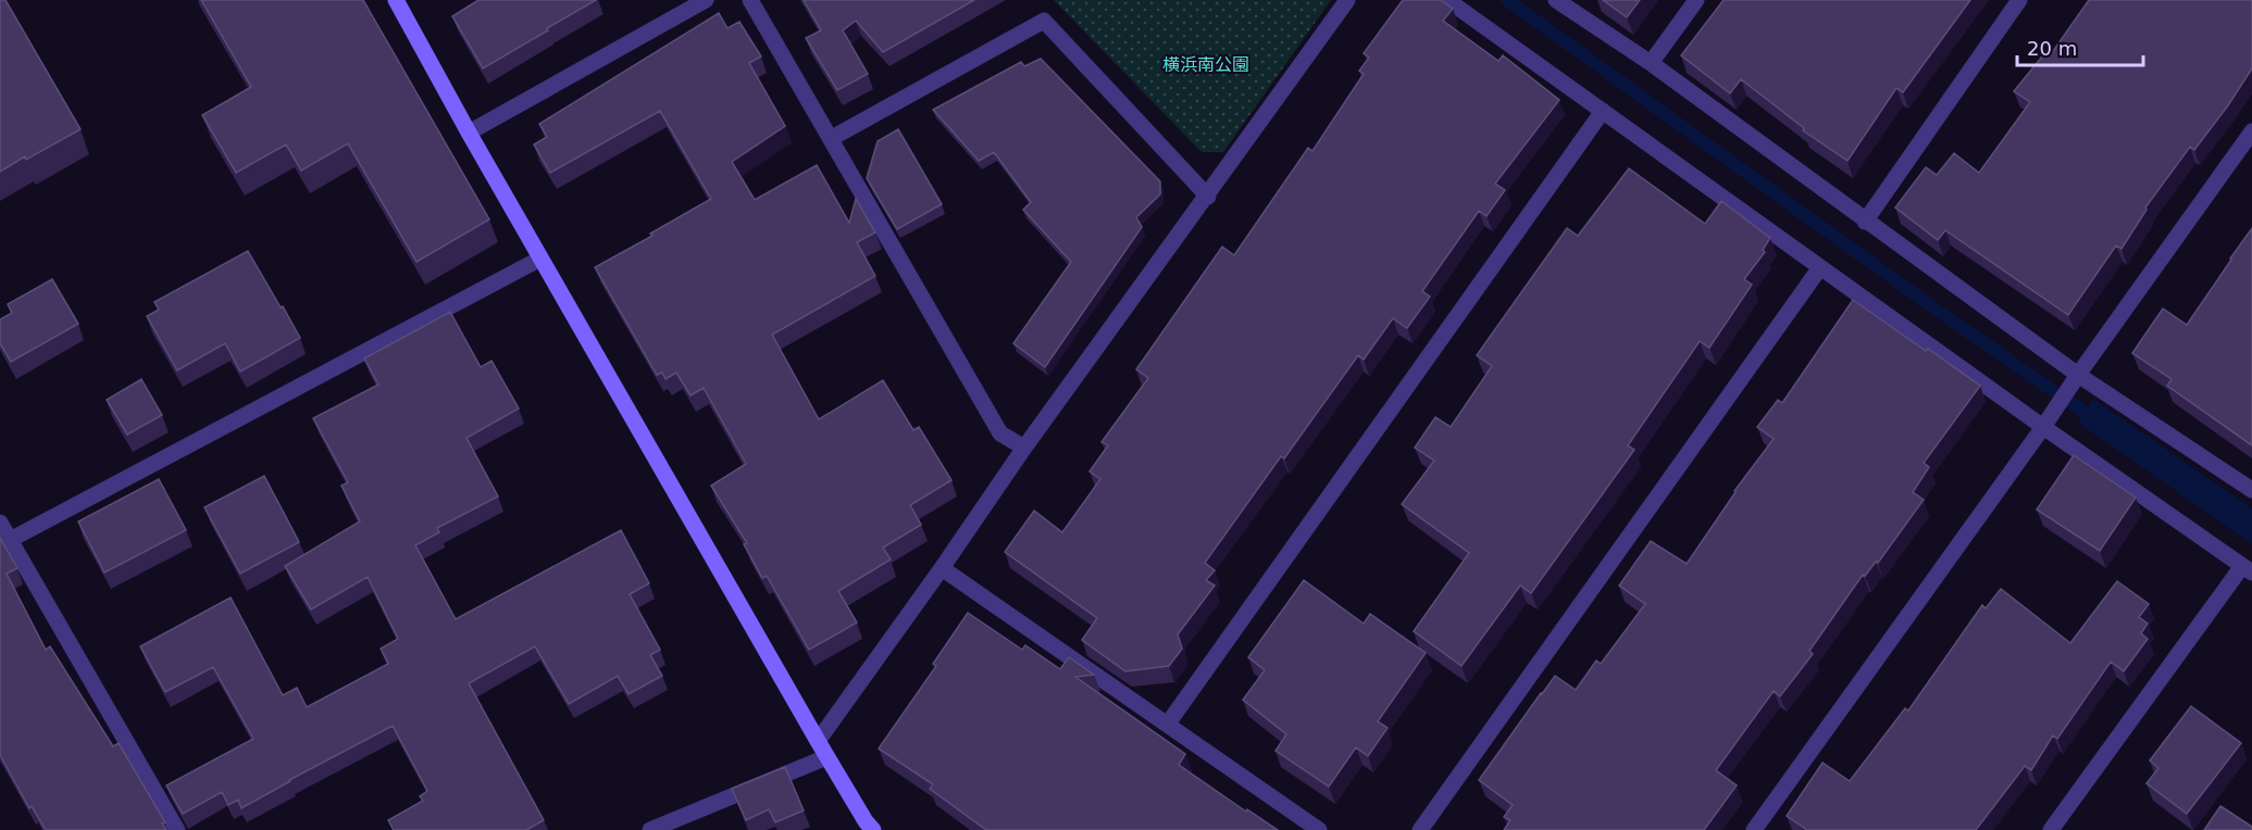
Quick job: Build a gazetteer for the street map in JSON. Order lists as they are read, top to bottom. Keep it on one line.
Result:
{"parks":["横浜南公園"],"scale_bar":"20 m"}
